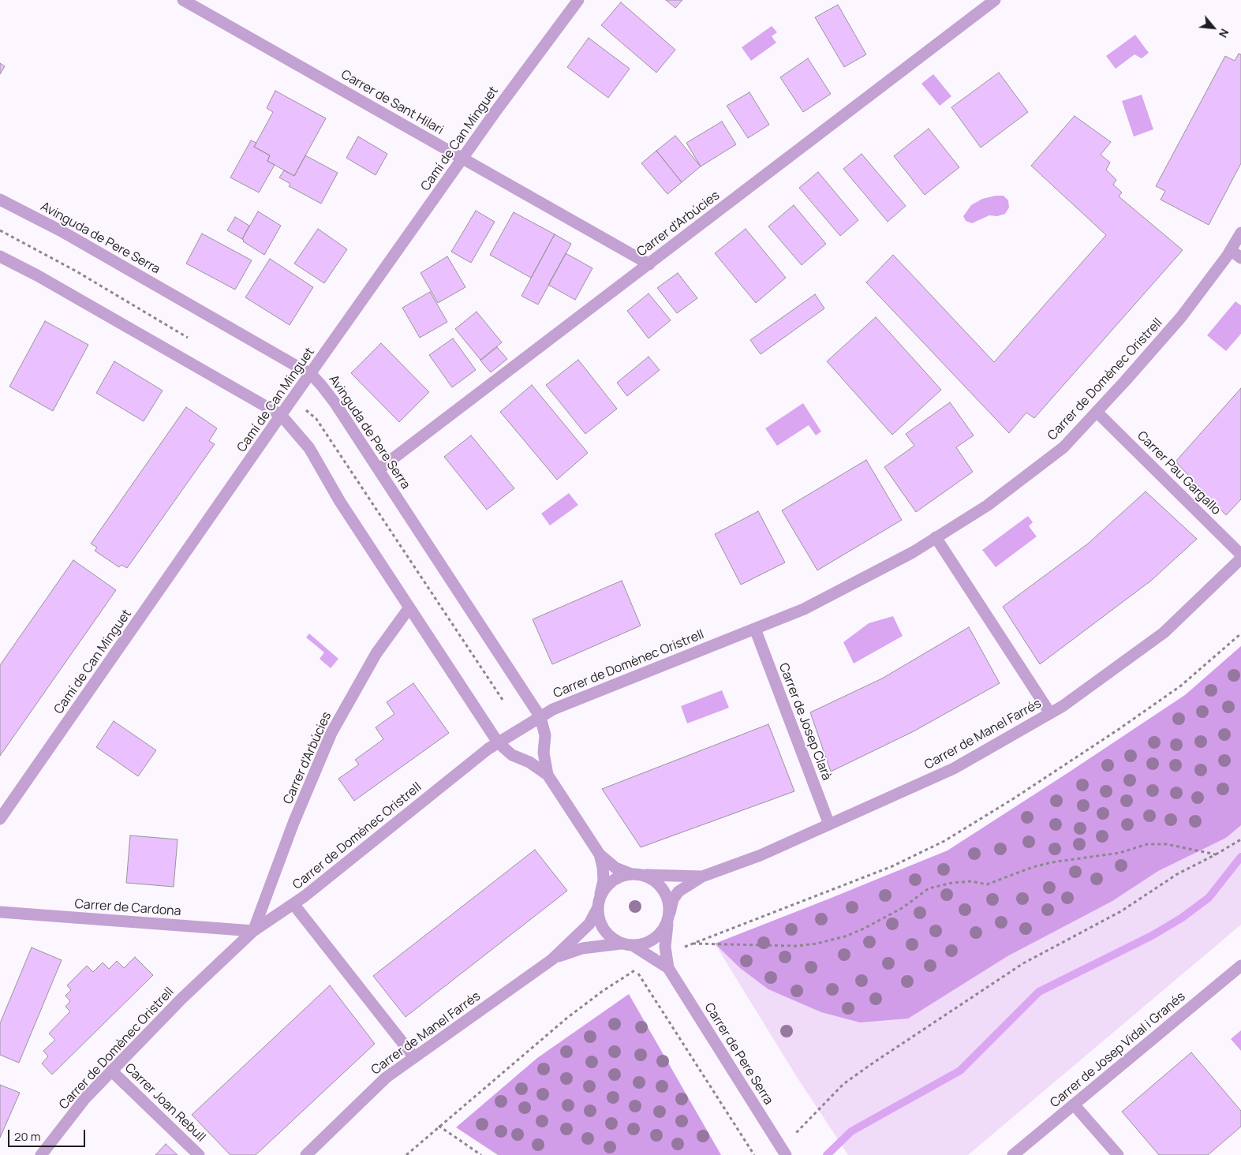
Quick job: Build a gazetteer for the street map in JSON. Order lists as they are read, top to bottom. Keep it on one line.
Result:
{"streets":{"street":["Carrer de Sant Hilari","Camí de Can Minguet","Carrer d'Arbúcies","Avinguda de Pere Serra","Carrer de Domènec Oristrell","Carrer Pau Gargallo","Carrer de Josep Clarà","Carrer de Manel Farrés","Carrer de Cardona","Carrer de Josep Vidal i Granés","Carrer de Pere Serra","Carrer Joan Rebull"]},"crossings":[["Carrer de Sant Hilari","Camí de Can Minguet"],["Carrer de Sant Hilari","Carrer d'Arbúcies"],["Camí de Can Minguet","Avinguda de Pere Serra"],["Carrer d'Arbúcies","Avinguda de Pere Serra"],["Carrer d'Arbúcies","Carrer de Domènec Oristrell"],["Carrer d'Arbúcies","Carrer de Cardona"],["Avinguda de Pere Serra","Carrer de Domènec Oristrell"],["Avinguda de Pere Serra","Carrer de Manel Farrés"],["Avinguda de Pere Serra","Carrer de Pere Serra"],["Carrer de Domènec Oristrell","Carrer Pau Gargallo"],["Carrer de Domènec Oristrell","Carrer de Josep Clarà"],["Carrer de Domènec Oristrell","Carrer de Cardona"],["Carrer de Domènec Oristrell","Carrer Joan Rebull"],["Carrer de Josep Clarà","Carrer de Manel Farrés"],["Carrer de Manel Farrés","Carrer de Pere Serra"]],"scale_bar":"20 m","north":"bottom right"}
